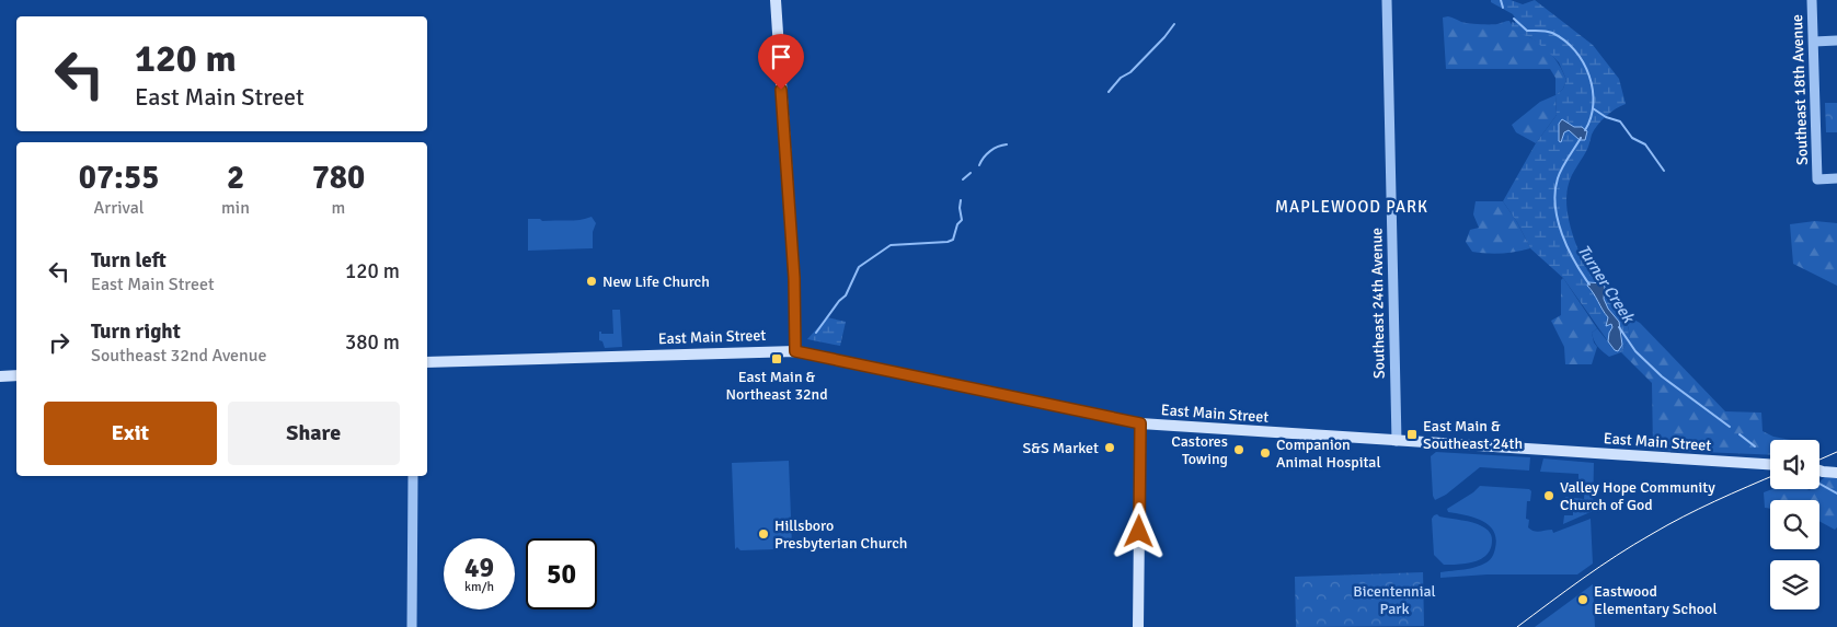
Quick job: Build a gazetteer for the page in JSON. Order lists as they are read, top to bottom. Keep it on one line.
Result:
{"streets":{"main road":["East Main Street"],"street":["Southeast 18th Avenue","Southeast 24th Avenue"]},"crossings":[["Southeast 24th Avenue","East Main Street"]],"districts":["MAPLEWOOD PARK"],"water":["Turner Creek"],"parks":["Bicentennial Park"],"places":{"other":["New Life Church","S&S Market","Castores Towing","Companion Animal Hospital","Valley Hope Community Church of God","Hillsboro Presbyterian Church","Eastwood Elementary School"],"transit":["East Main & Northeast 32nd","East Main & Southeast 24th"]},"page":{"turn":["120 m","East Main Street"],"eta":["07:55","Arrival","2","min","780","m"],"list":[{"name":"Turn left","note":"East Main Street","value":"120 m"},{"name":"Turn right","note":"Southeast 32nd Avenue","value":"380 m"}],"buttons":["Exit","Share"],"speed":"49 km/h","limit":"50"}}
